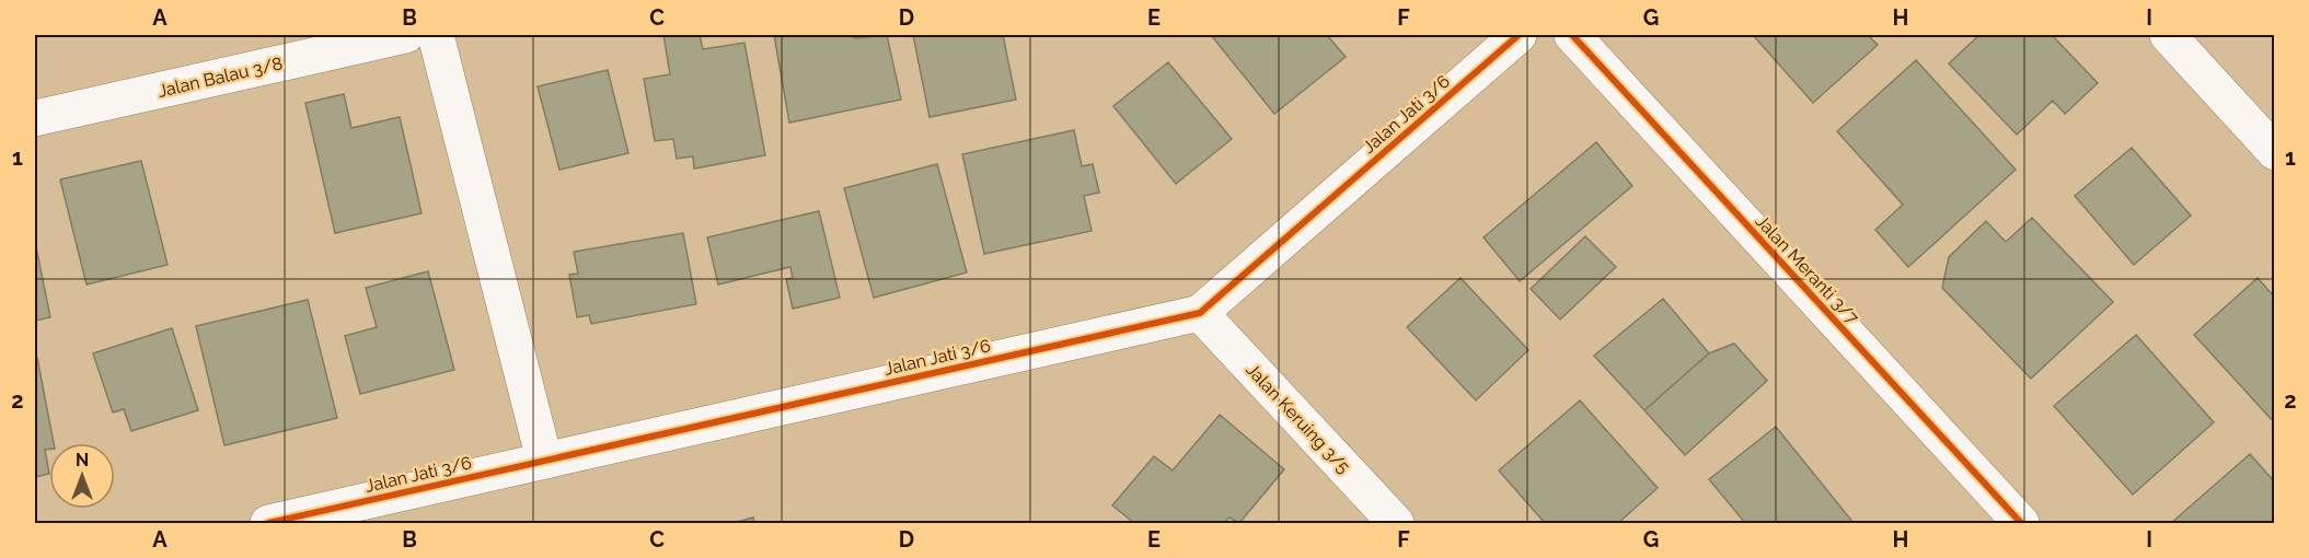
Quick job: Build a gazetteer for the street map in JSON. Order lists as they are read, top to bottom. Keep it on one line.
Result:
{"streets":{"street":["Jalan Balau 3/8","Jalan Jati 3/6","Jalan Meranti 3/7","Jalan Keruing 3/5"]},"crossings":[["Jalan Jati 3/6","Jalan Keruing 3/5"]],"north":"top","grid":{"columns":["A","B","C","D","E","F","G","H","I"],"rows":["1","2"]}}
